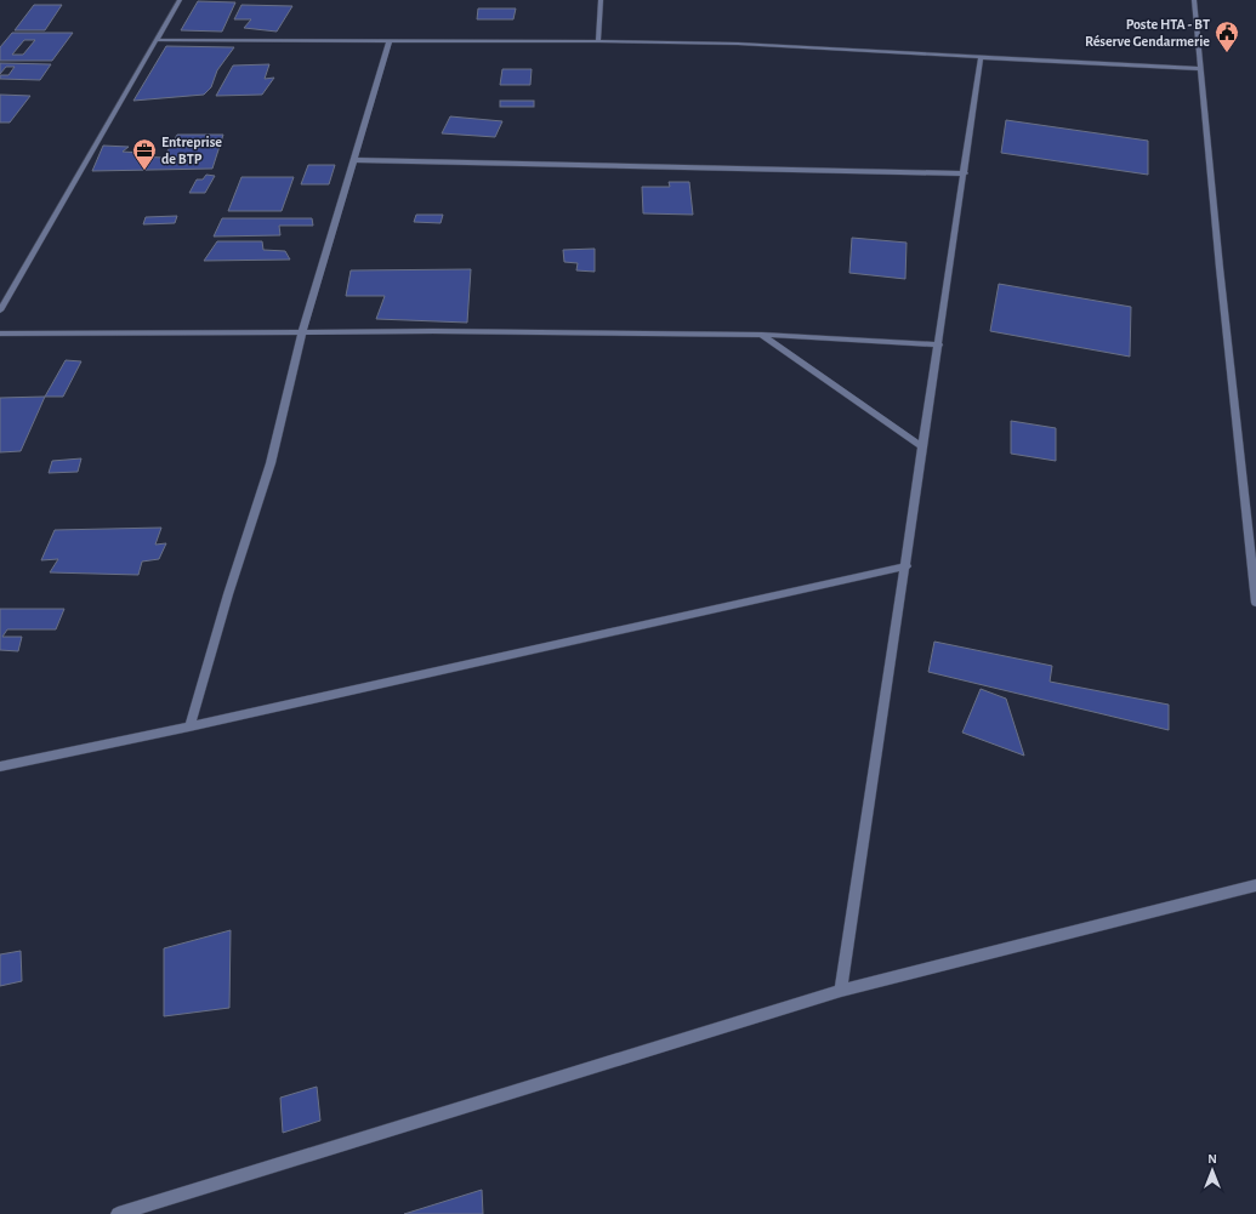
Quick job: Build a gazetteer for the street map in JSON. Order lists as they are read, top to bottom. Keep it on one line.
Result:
{"places":{"public building":["Poste HTA - BT Réserve Gendarmerie"],"office":["Entreprise de BTP"]},"north":"top"}
